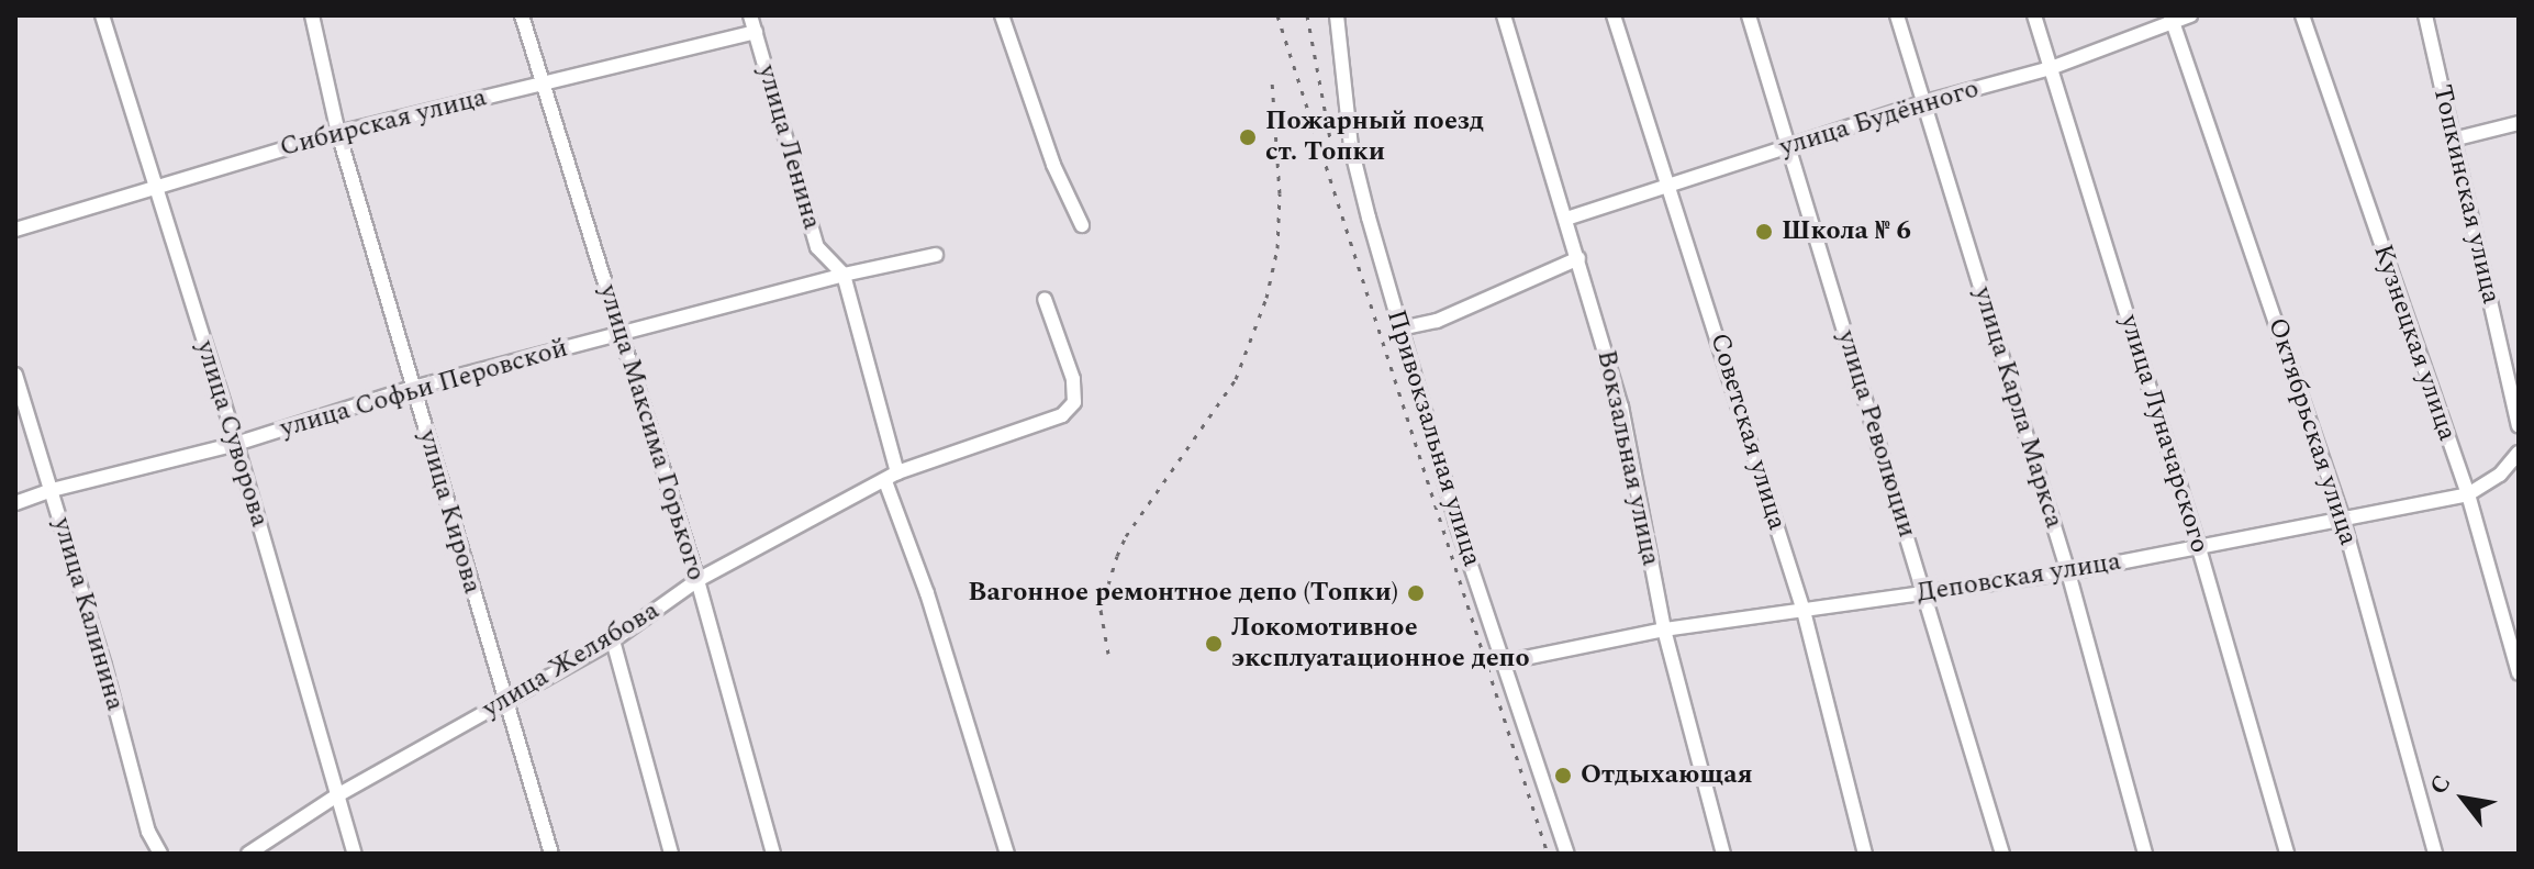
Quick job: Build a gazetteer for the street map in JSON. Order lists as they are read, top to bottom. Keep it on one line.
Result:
{"streets":{"street":["улица Будённого","Сибирская улица","улица Ленина","Топкинская улица","Кузнецкая улица","улица Софьи Перовской","улица Карла Маркса","Советская улица","Октябрьская улица","улица Максима Горького","улица Суворова","улица Революции","улица Луначарского","Привокзальная улица","Вокзальная улица","улица Кирова","Деповская улица","улица Калинина","улица Желябова"]},"crossings":[["улица Будённого","улица Карла Маркса"],["улица Будённого","Советская улица"],["улица Будённого","Октябрьская улица"],["улица Будённого","улица Революции"],["улица Будённого","улица Луначарского"],["улица Будённого","Вокзальная улица"],["Сибирская улица","улица Ленина"],["Сибирская улица","улица Максима Горького"],["Сибирская улица","улица Суворова"],["Сибирская улица","улица Кирова"],["улица Ленина","улица Софьи Перовской"],["улица Ленина","улица Желябова"],["Кузнецкая улица","Деповская улица"],["улица Софьи Перовской","улица Максима Горького"],["улица Софьи Перовской","улица Суворова"],["улица Софьи Перовской","улица Кирова"],["улица Софьи Перовской","улица Калинина"],["улица Карла Маркса","Деповская улица"],["Советская улица","Деповская улица"],["Октябрьская улица","Деповская улица"],["улица Максима Горького","улица Желябова"],["улица Суворова","улица Желябова"],["улица Революции","Деповская улица"],["улица Луначарского","Деповская улица"],["Привокзальная улица","Деповская улица"],["Вокзальная улица","Деповская улица"],["улица Кирова","улица Желябова"]],"places":["Пожарный поезд ст. Топки","Школа № 6","Вагонное ремонтное депо (Топки)","Локомотивное эксплуатационное депо","Отдыхающая"],"north":"top left"}
